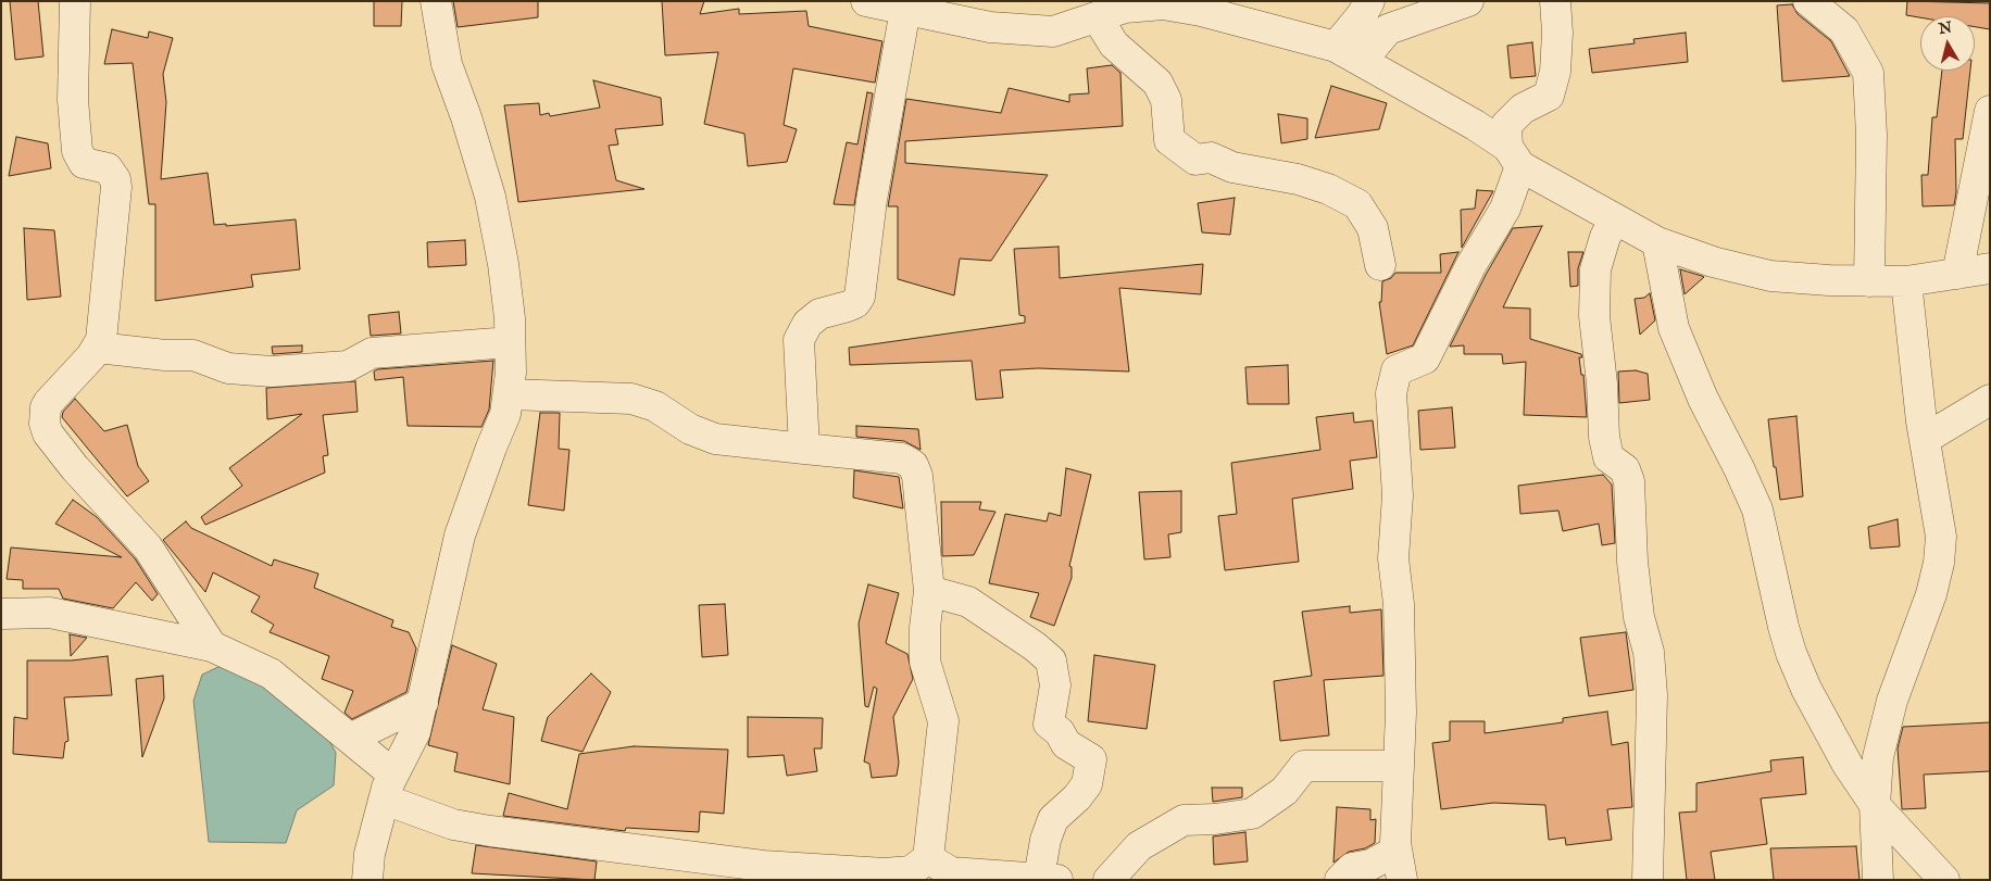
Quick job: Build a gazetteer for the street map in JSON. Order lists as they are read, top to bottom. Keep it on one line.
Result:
{"north":"top"}
